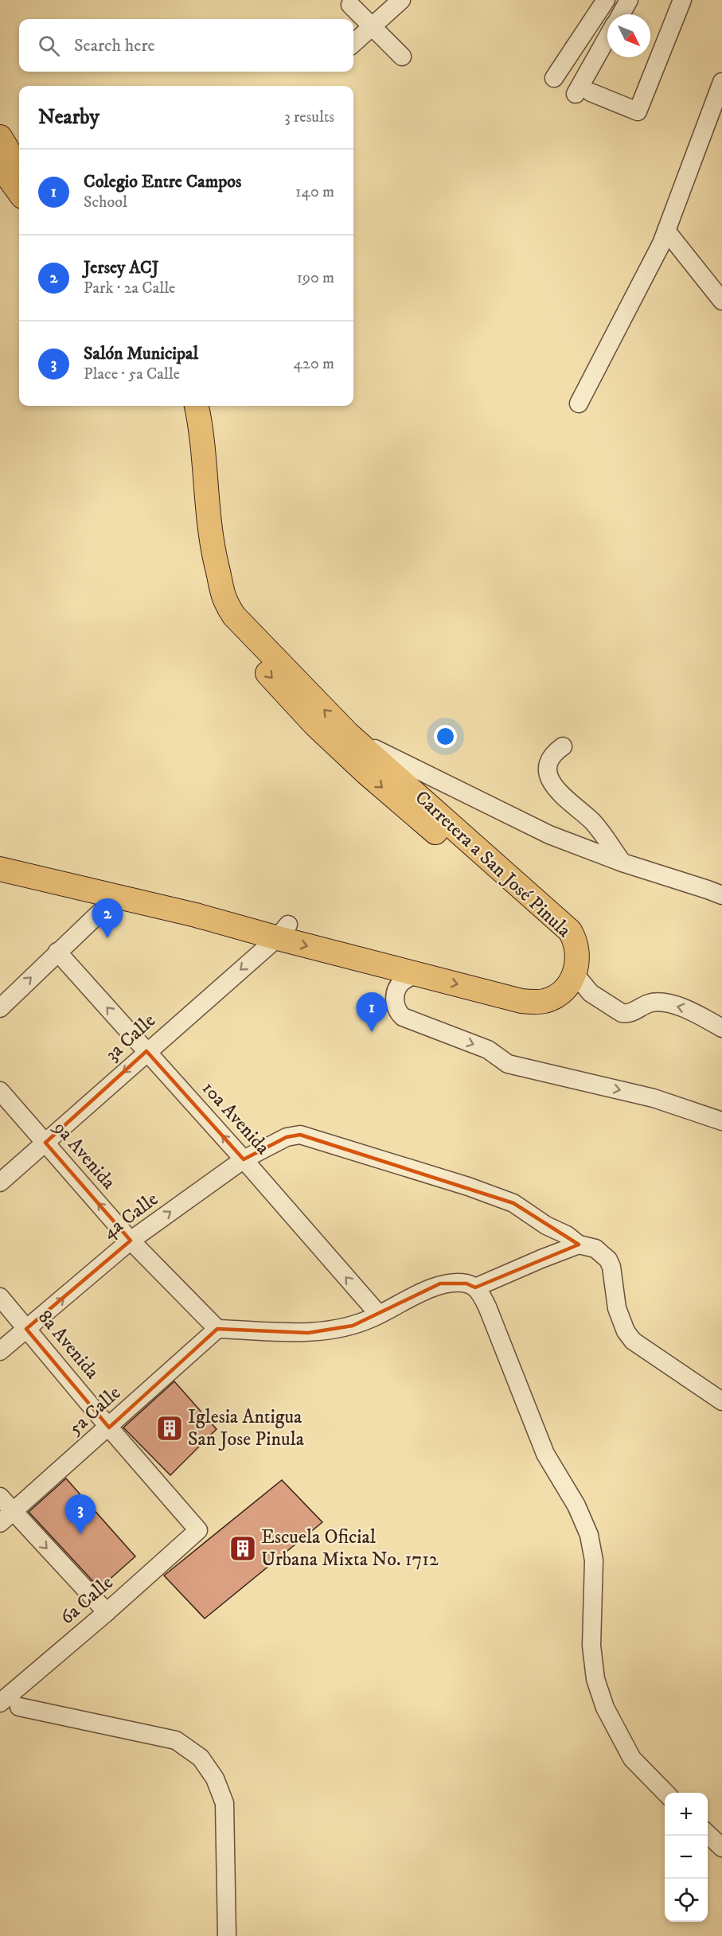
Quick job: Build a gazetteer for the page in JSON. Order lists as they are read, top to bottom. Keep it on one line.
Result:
{"streets":{"main road":["Carretera a San José Pinula"],"street":["3a Calle","10a Avenida","9a Avenida","4a Calle","8a Avenida","5a Calle","6a Calle"]},"crossings":[["Carretera a San José Pinula","3a Calle"],["3a Calle","10a Avenida"],["3a Calle","9a Avenida"],["10a Avenida","4a Calle"],["9a Avenida","4a Calle"],["9a Avenida","5a Calle"],["4a Calle","8a Avenida"],["8a Avenida","5a Calle"],["8a Avenida","6a Calle"]],"one_way":["10a Avenida","9a Avenida","4a Calle"],"places":{"building":["Iglesia Antigua San Jose Pinula","Escuela Oficial Urbana Mixta No. 1712"]},"north":"bottom right","page":{"search":"Search here","heading":["Nearby","3 results"],"list":[{"mark":"1","name":"Colegio Entre Campos","note":"School","value":"140 m"},{"mark":"2","name":"Jersey ACJ","note":"Park · 2a Calle","value":"190 m"},{"mark":"3","name":"Salón Municipal","note":"Place · 5a Calle","value":"420 m"}],"pins":["2","1","3"],"map_buttons":["+","−"]}}
